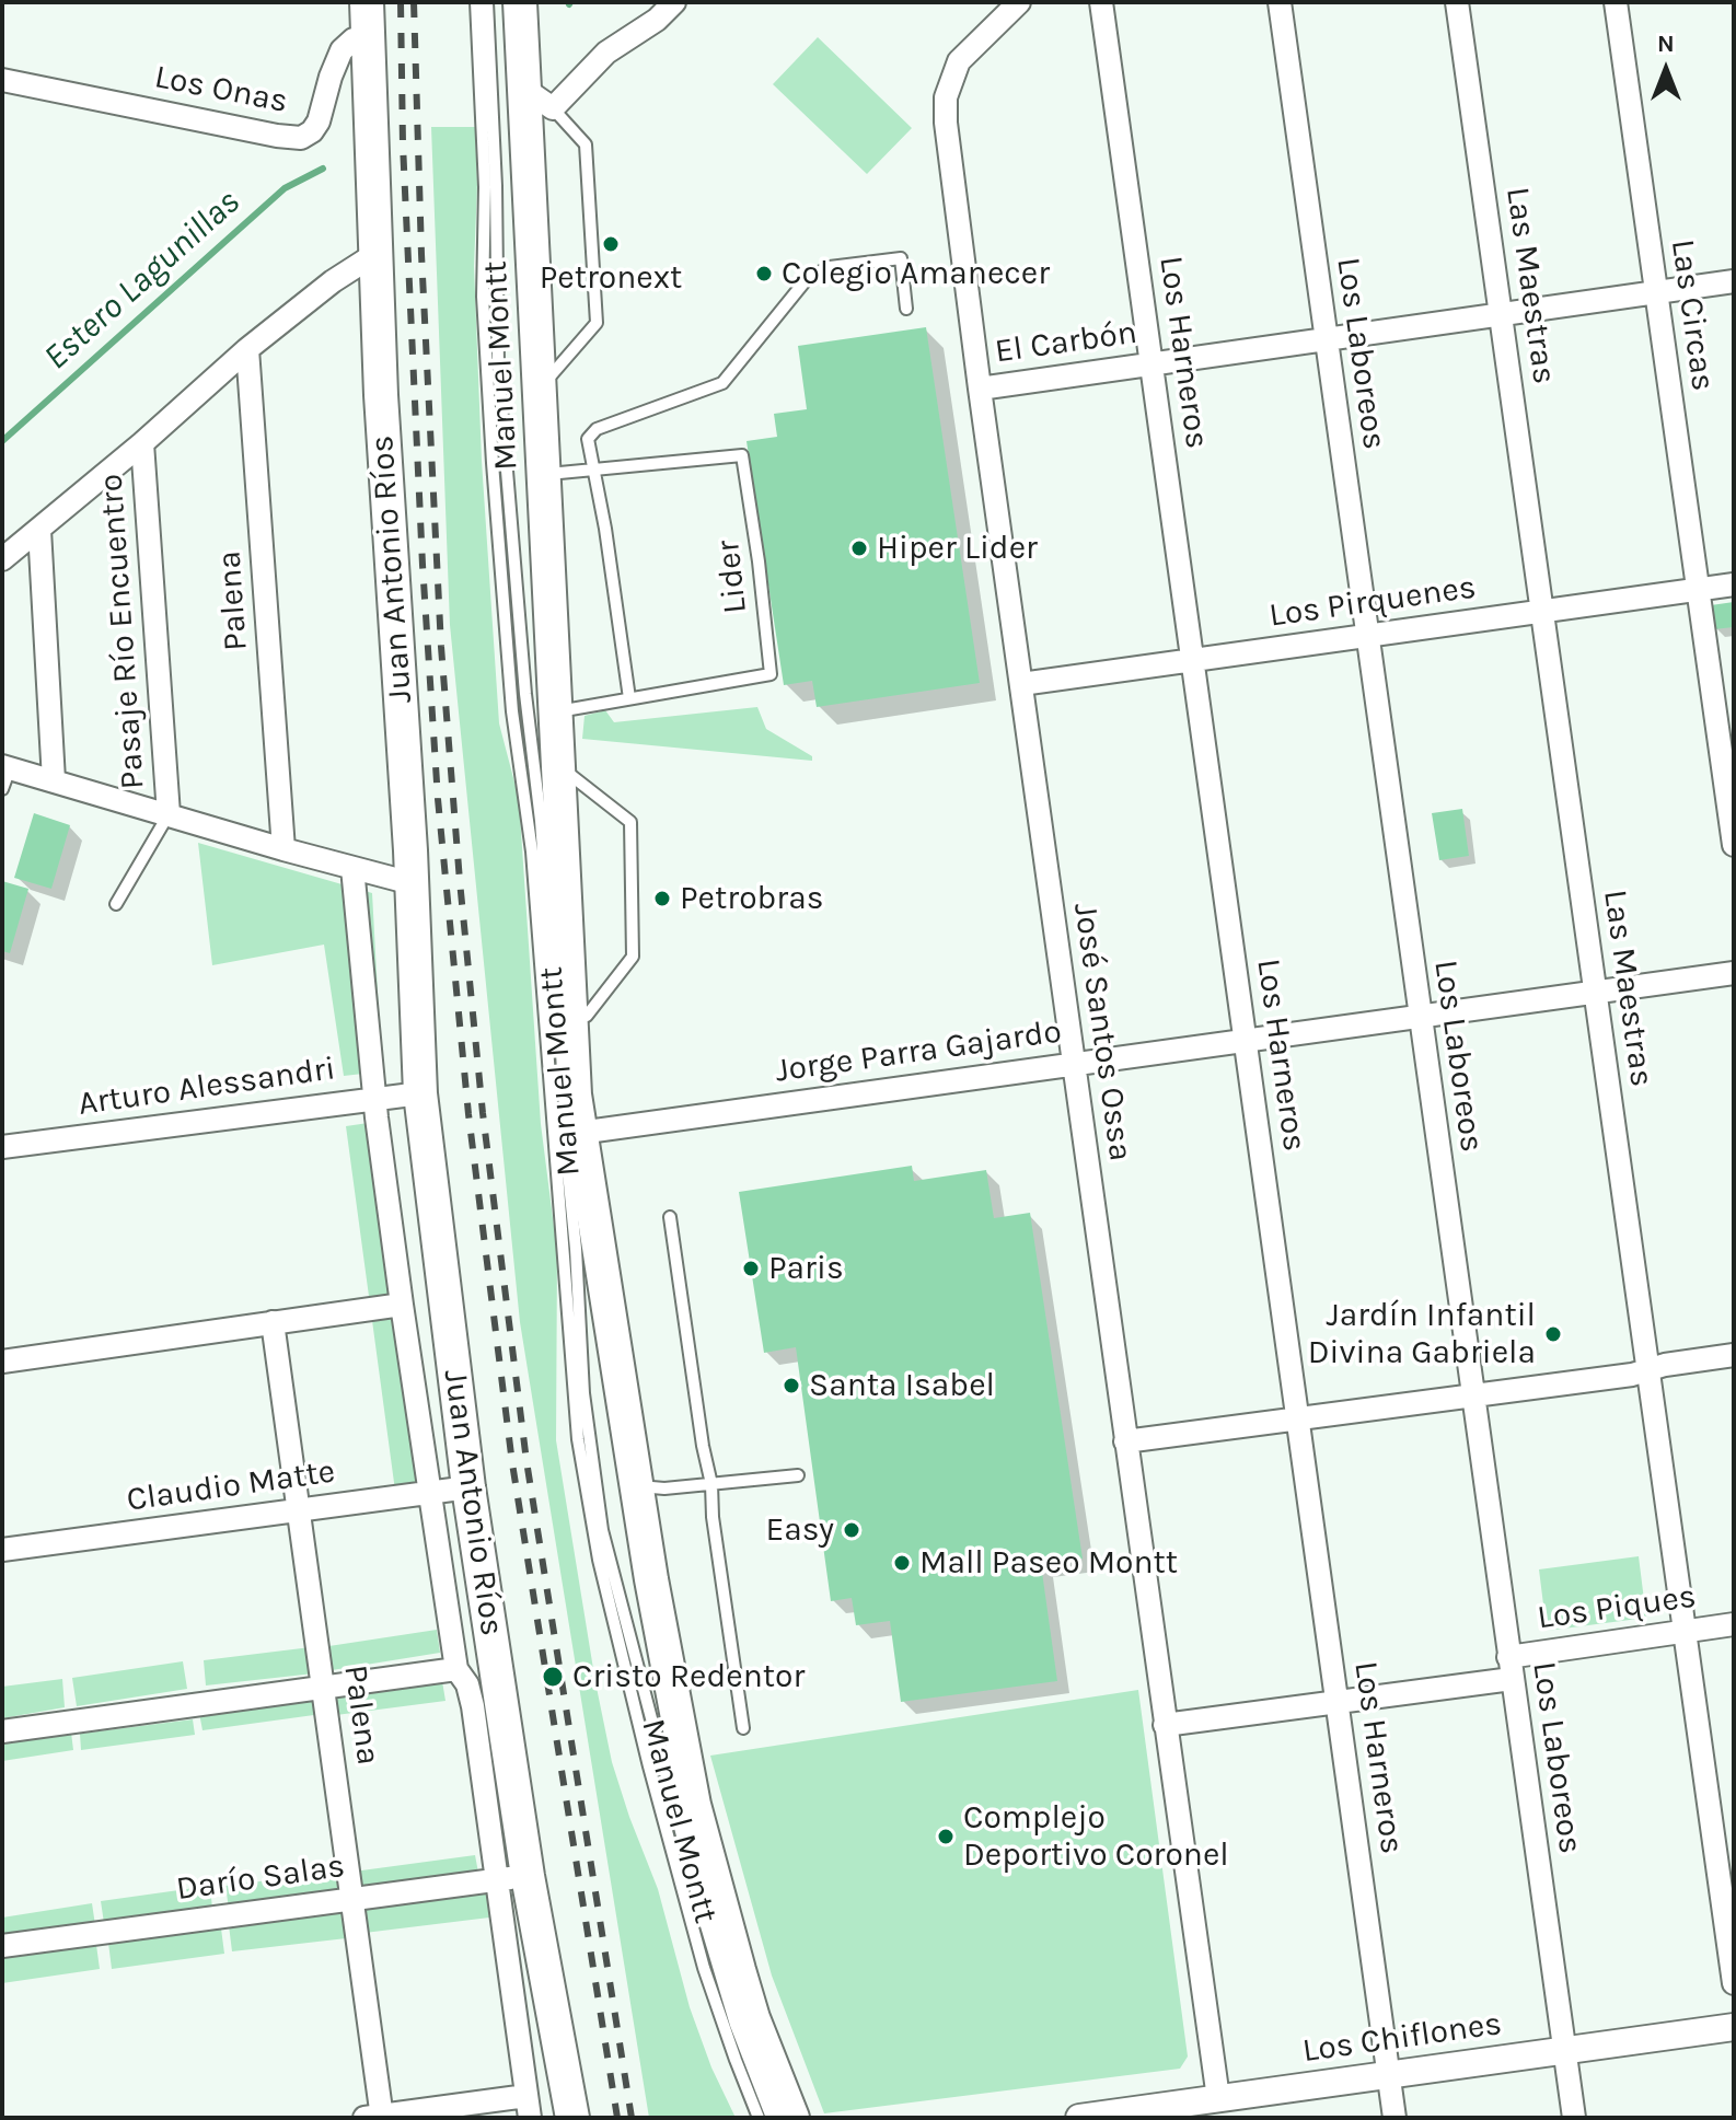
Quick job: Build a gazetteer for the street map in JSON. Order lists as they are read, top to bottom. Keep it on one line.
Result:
{"streets":{"main road":["Manuel Montt","Juan Antonio Ríos"],"street":["Los Onas","Las Maestras","Las Circas","El Carbón","Los Harneros","Los Laboreos","Palena","Los Pirquenes","Pasaje Río Encuentro","José Santos Ossa","Jorge Parra Gajardo","Arturo Alessandri","Claudio Matte","Los Piques","Darío Salas","Los Chiflones"],"lane":["Lider"]},"crossings":[["Los Onas","Juan Antonio Ríos"],["Las Maestras","El Carbón"],["Las Maestras","Los Pirquenes"],["Las Maestras","Jorge Parra Gajardo"],["Las Maestras","Los Piques"],["Las Circas","El Carbón"],["Las Circas","Los Pirquenes"],["El Carbón","Los Harneros"],["El Carbón","Los Laboreos"],["El Carbón","José Santos Ossa"],["Los Harneros","Los Pirquenes"],["Los Harneros","Jorge Parra Gajardo"],["Los Harneros","Los Piques"],["Los Harneros","Los Chiflones"],["Los Laboreos","Los Pirquenes"],["Los Laboreos","Jorge Parra Gajardo"],["Los Laboreos","Los Piques"],["Los Laboreos","Los Chiflones"],["Manuel Montt","Lider"],["Manuel Montt","Jorge Parra Gajardo"],["Juan Antonio Ríos","Arturo Alessandri"],["Juan Antonio Ríos","Claudio Matte"],["Juan Antonio Ríos","Darío Salas"],["Palena","Claudio Matte"],["Palena","Darío Salas"],["Los Pirquenes","José Santos Ossa"],["José Santos Ossa","Jorge Parra Gajardo"],["José Santos Ossa","Los Piques"],["José Santos Ossa","Los Chiflones"]],"water":["Estero Lagunillas"],"places":["Petronext","Colegio Amanecer","Hiper Lider","Petrobras","Paris","Jardín Infantil Divina Gabriela","Santa Isabel","Easy","Mall Paseo Montt","Cristo Redentor","Complejo Deportivo Coronel"],"north":"top"}
